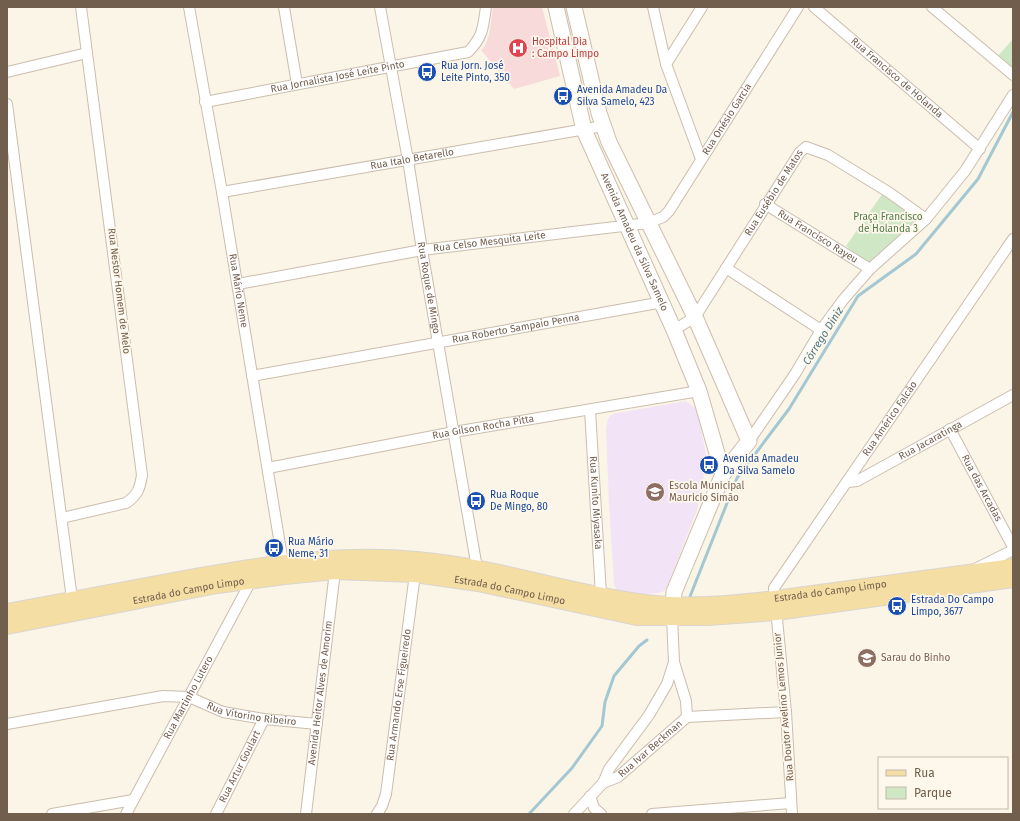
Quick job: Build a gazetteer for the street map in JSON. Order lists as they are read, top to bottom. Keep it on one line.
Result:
{"streets":{"main road":["Estrada do Campo Limpo"],"street":["Rua Jornalista José Leite Pinto","Rua Francisco de Holanda","Rua Onésio Garcia","Rua Italo Betarello","Rua Eusébio de Matos","Rua Francisco Rayeu","Rua Celso Mesquita Leite","Avenida Amadeu da Silva Samelo","Rua Roque de Mingo","Rua Nestor Homem de Melo","Rua Mário Neme","Rua Roberto Sampaio Penna","Rua Américo Falcão","Rua Gilson Rocha Pitta","Rua Jacaratinga","Rua das Arcadas","Rua Kunito Miyasaka","Avenida Heitor Alves de Amorim","Rua Armando Erse Figueiredo","Rua Martinho Lutero","Rua Doutor Avelino Lemos Junior","Rua Vitorino Ribeiro","Rua Ivar Beckman","Rua Artur Goulart"]},"crossings":[["Rua Jornalista José Leite Pinto","Rua Roque de Mingo"],["Rua Jornalista José Leite Pinto","Rua Mário Neme"],["Rua Onésio Garcia","Rua Celso Mesquita Leite"],["Rua Onésio Garcia","Avenida Amadeu da Silva Samelo"],["Rua Italo Betarello","Avenida Amadeu da Silva Samelo"],["Rua Italo Betarello","Rua Roque de Mingo"],["Rua Italo Betarello","Rua Mário Neme"],["Rua Eusébio de Matos","Rua Francisco Rayeu"],["Rua Eusébio de Matos","Avenida Amadeu da Silva Samelo"],["Rua Celso Mesquita Leite","Avenida Amadeu da Silva Samelo"],["Rua Celso Mesquita Leite","Rua Roque de Mingo"],["Rua Celso Mesquita Leite","Rua Mário Neme"],["Avenida Amadeu da Silva Samelo","Rua Roberto Sampaio Penna"],["Avenida Amadeu da Silva Samelo","Rua Gilson Rocha Pitta"],["Rua Roque de Mingo","Rua Roberto Sampaio Penna"],["Rua Roque de Mingo","Rua Gilson Rocha Pitta"],["Rua Roque de Mingo","Estrada do Campo Limpo"],["Rua Mário Neme","Rua Roberto Sampaio Penna"],["Rua Mário Neme","Rua Gilson Rocha Pitta"],["Rua Mário Neme","Estrada do Campo Limpo"],["Rua Américo Falcão","Rua Jacaratinga"],["Rua Américo Falcão","Estrada do Campo Limpo"],["Rua Américo Falcão","Rua Doutor Avelino Lemos Junior"],["Rua Gilson Rocha Pitta","Rua Kunito Miyasaka"],["Rua Jacaratinga","Rua das Arcadas"],["Rua Kunito Miyasaka","Estrada do Campo Limpo"],["Estrada do Campo Limpo","Avenida Heitor Alves de Amorim"],["Estrada do Campo Limpo","Rua Armando Erse Figueiredo"],["Estrada do Campo Limpo","Rua Martinho Lutero"],["Estrada do Campo Limpo","Rua Doutor Avelino Lemos Junior"],["Estrada do Campo Limpo","Rua Ivar Beckman"],["Avenida Heitor Alves de Amorim","Rua Vitorino Ribeiro"],["Rua Martinho Lutero","Rua Vitorino Ribeiro"],["Rua Vitorino Ribeiro","Rua Artur Goulart"]],"water":["Córrego Diniz"],"parks":["Praça Francisco de Holanda 3"],"places":{"hospital":["Hospital Dia : Campo Limpo"],"bus stop":["Rua Jorn. José Leite Pinto, 350","Avenida Amadeu Da Silva Samelo, 423","Avenida Amadeu Da Silva Samelo","Rua Roque De Mingo, 80","Rua Mário Neme, 31","Estrada Do Campo Limpo, 3677"],"school or university":["Escola Municipal Mauricio Simão","Sarau do Binho"]},"legend":["Rua","Parque"]}
